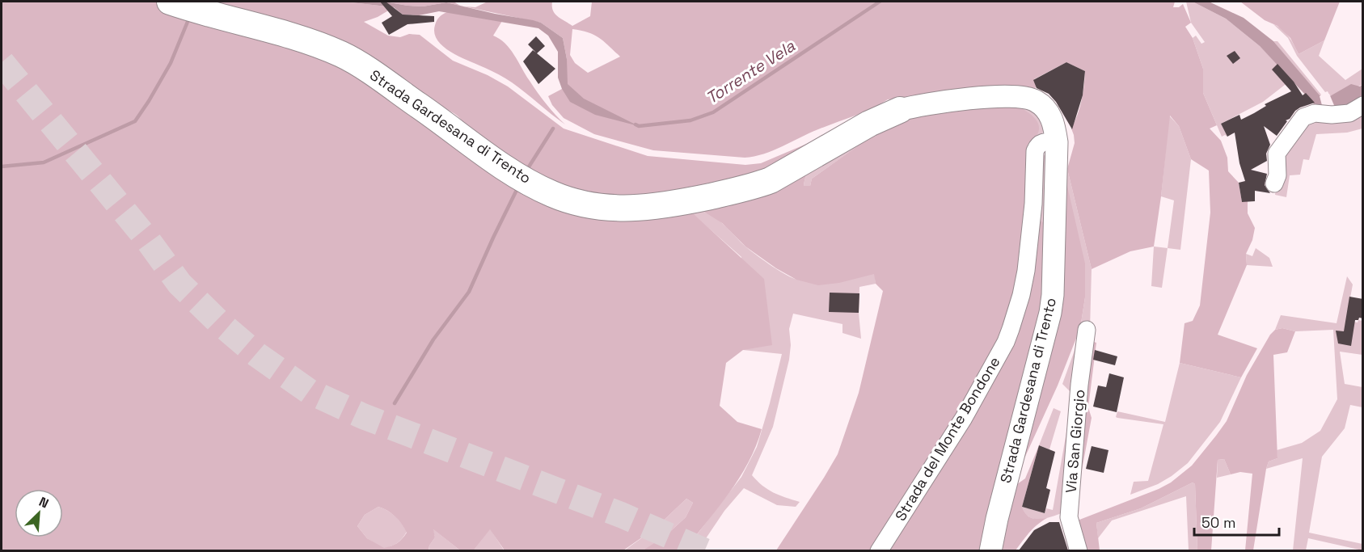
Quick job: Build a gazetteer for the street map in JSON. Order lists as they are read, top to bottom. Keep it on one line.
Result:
{"streets":{"highway":["Strada Gardesana di Trento"],"street":["Strada del Monte Bondone","Via San Giorgio"]},"crossings":[["Strada Gardesana di Trento","Strada del Monte Bondone"]],"water":["Torrente Vela"],"scale_bar":"50 m","north":"top right"}
